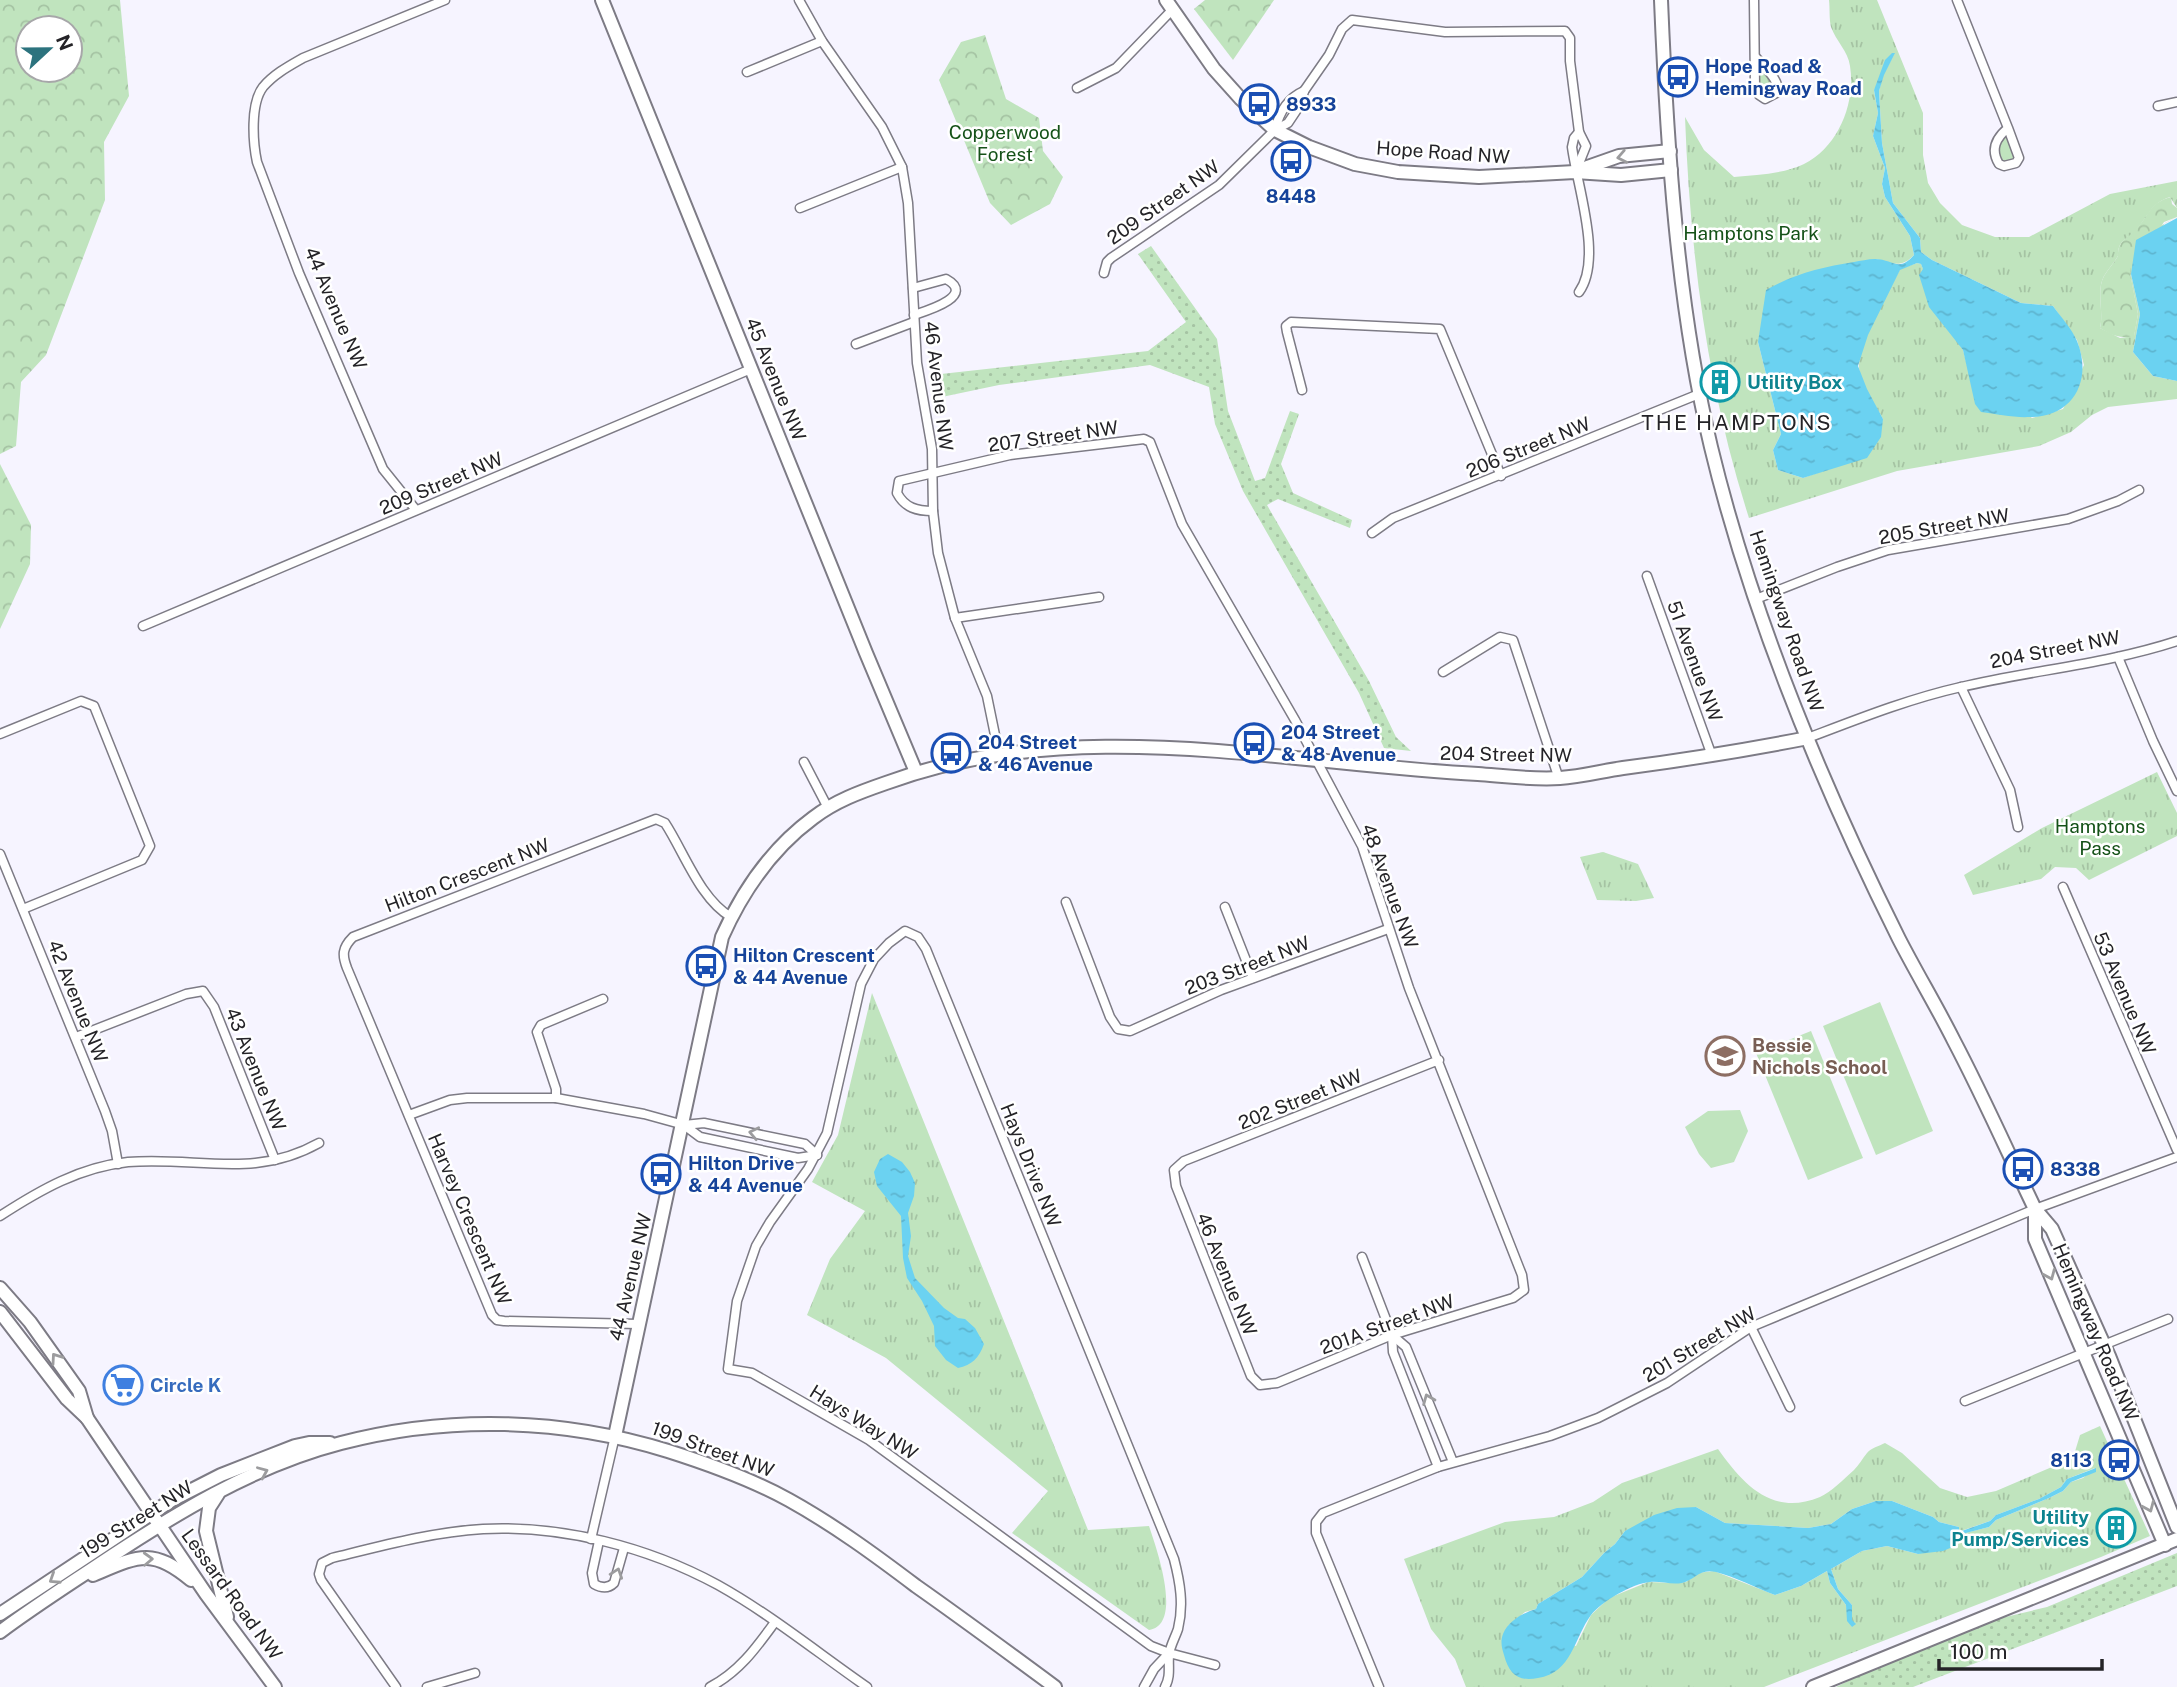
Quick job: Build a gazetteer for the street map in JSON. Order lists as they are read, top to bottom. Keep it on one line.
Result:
{"streets":{"street":["Hope Road NW","209 Street NW","44 Avenue NW","45 Avenue NW","46 Avenue NW","207 Street NW","206 Street NW","205 Street NW","Hemingway Road NW","204 Street NW","51 Avenue NW","Hilton Crescent NW","48 Avenue NW","203 Street NW","53 Avenue NW","42 Avenue NW","43 Avenue NW","202 Street NW","Hays Drive NW","Harvey Crescent NW","201A Street NW","201 Street NW","Hays Way NW","199 Street NW","Lessard Road NW"]},"crossings":[["Hope Road NW","209 Street NW"],["Hope Road NW","Hemingway Road NW"],["209 Street NW","44 Avenue NW"],["209 Street NW","45 Avenue NW"],["44 Avenue NW","204 Street NW"],["44 Avenue NW","Harvey Crescent NW"],["44 Avenue NW","199 Street NW"],["45 Avenue NW","204 Street NW"],["46 Avenue NW","207 Street NW"],["46 Avenue NW","204 Street NW"],["46 Avenue NW","202 Street NW"],["46 Avenue NW","201A Street NW"],["207 Street NW","48 Avenue NW"],["206 Street NW","Hemingway Road NW"],["205 Street NW","Hemingway Road NW"],["Hemingway Road NW","204 Street NW"],["Hemingway Road NW","201 Street NW"],["204 Street NW","51 Avenue NW"],["204 Street NW","Hilton Crescent NW"],["204 Street NW","48 Avenue NW"],["Hilton Crescent NW","Harvey Crescent NW"],["48 Avenue NW","203 Street NW"],["48 Avenue NW","202 Street NW"],["48 Avenue NW","201A Street NW"],["42 Avenue NW","43 Avenue NW"],["Hays Drive NW","Hays Way NW"],["199 Street NW","Lessard Road NW"]],"districts":["THE HAMPTONS"],"parks":["Copperwood Forest","Hamptons Park","Hamptons Pass"],"places":{"bus stop":["Hope Road & Hemingway Road","8933","8448","204 Street & 48 Avenue","204 Street & 46 Avenue","Hilton Crescent & 44 Avenue","8338","Hilton Drive & 44 Avenue","8113"],"building":["Utility Box","Utility Pump/Services"],"school or university":["Bessie Nichols School"],"supermarket":["Circle K"]},"scale_bar":"100 m","north":"right"}
